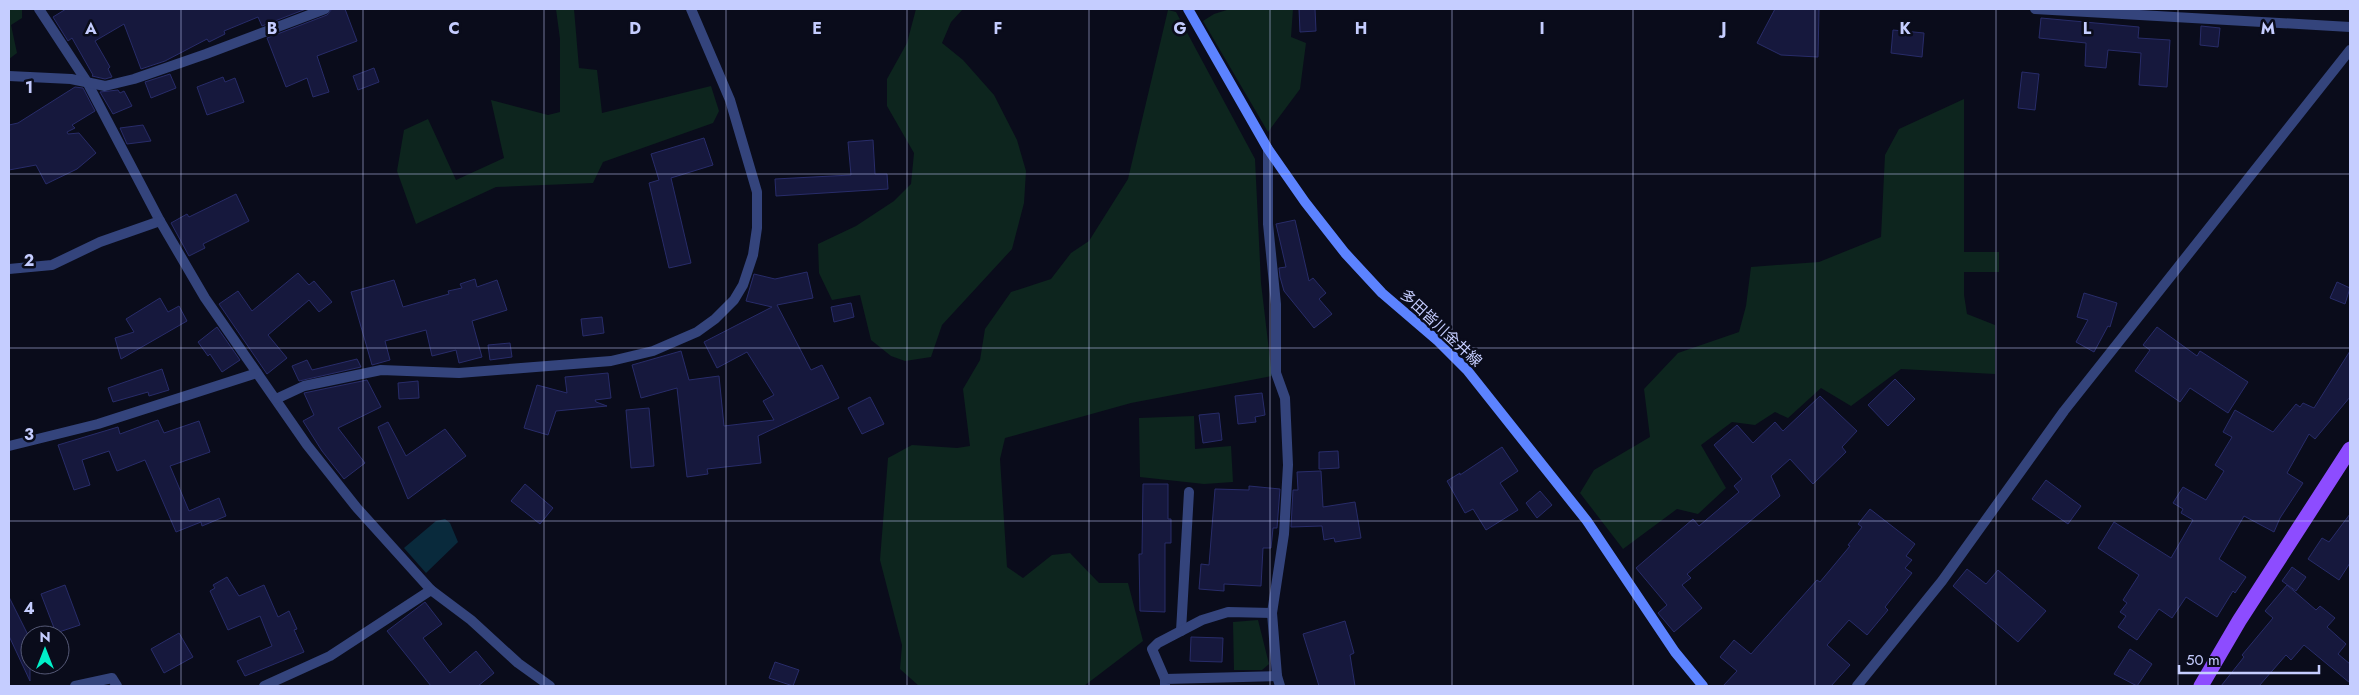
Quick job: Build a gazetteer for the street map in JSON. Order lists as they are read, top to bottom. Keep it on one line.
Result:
{"streets":{"main road":["多田皆川金井線"]},"scale_bar":"50 m","north":"top","grid":{"columns":["A","B","C","D","E","F","G","H","I","J","K","L","M"],"rows":["1","2","3","4"]}}
